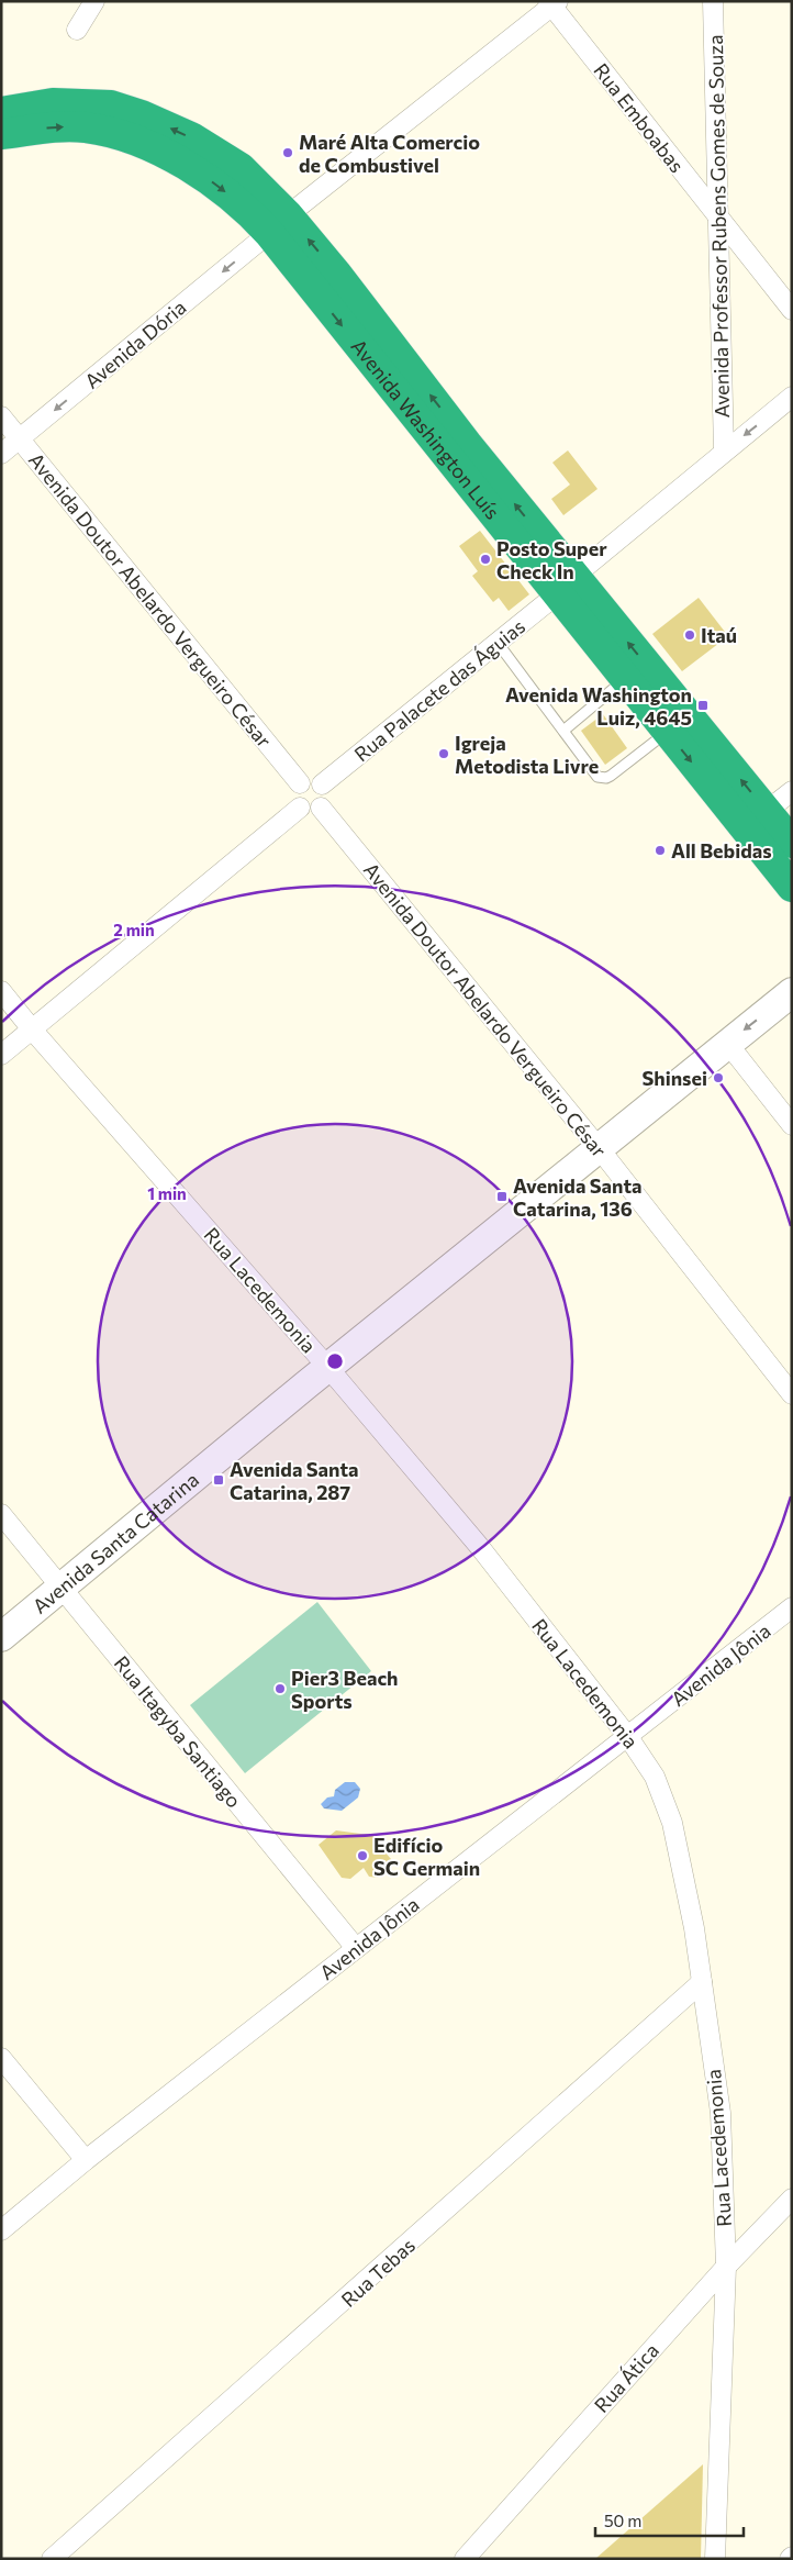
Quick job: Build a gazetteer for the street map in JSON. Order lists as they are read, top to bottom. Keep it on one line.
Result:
{"streets":{"highway":["Avenida Washington Luís"],"street":["Rua Emboabas","Avenida Professor Rubens Gomes de Souza","Avenida Dória","Avenida Doutor Abelardo Vergueiro César","Rua Palacete das Águias","Rua Lacedemonia","Avenida Santa Catarina","Avenida Jônia","Rua Itagyba Santiago","Rua Tebas","Rua Ática"]},"crossings":[["Rua Emboabas","Avenida Professor Rubens Gomes de Souza"],["Rua Emboabas","Avenida Dória"],["Avenida Professor Rubens Gomes de Souza","Rua Palacete das Águias"],["Avenida Dória","Avenida Washington Luís"],["Avenida Dória","Avenida Doutor Abelardo Vergueiro César"],["Avenida Washington Luís","Rua Palacete das Águias"],["Avenida Doutor Abelardo Vergueiro César","Rua Palacete das Águias"],["Avenida Doutor Abelardo Vergueiro César","Avenida Santa Catarina"],["Rua Lacedemonia","Avenida Santa Catarina"],["Rua Lacedemonia","Avenida Jônia"],["Rua Lacedemonia","Rua Tebas"],["Rua Lacedemonia","Rua Ática"],["Avenida Santa Catarina","Rua Itagyba Santiago"],["Avenida Jônia","Rua Itagyba Santiago"]],"one_way":["Avenida Dória"],"places":{"other":["Maré Alta Comercio de Combustivel","Posto Super Check In","Itaú","Igreja Metodista Livre","All Bebidas","Shinsei","Pier3 Beach Sports","Edifício SC Germain"],"transit":["Avenida Washington Luiz, 4645","Avenida Santa Catarina, 136","Avenida Santa Catarina, 287"]},"scale_bar":"50 m","rings":["2 min","1 min"]}
